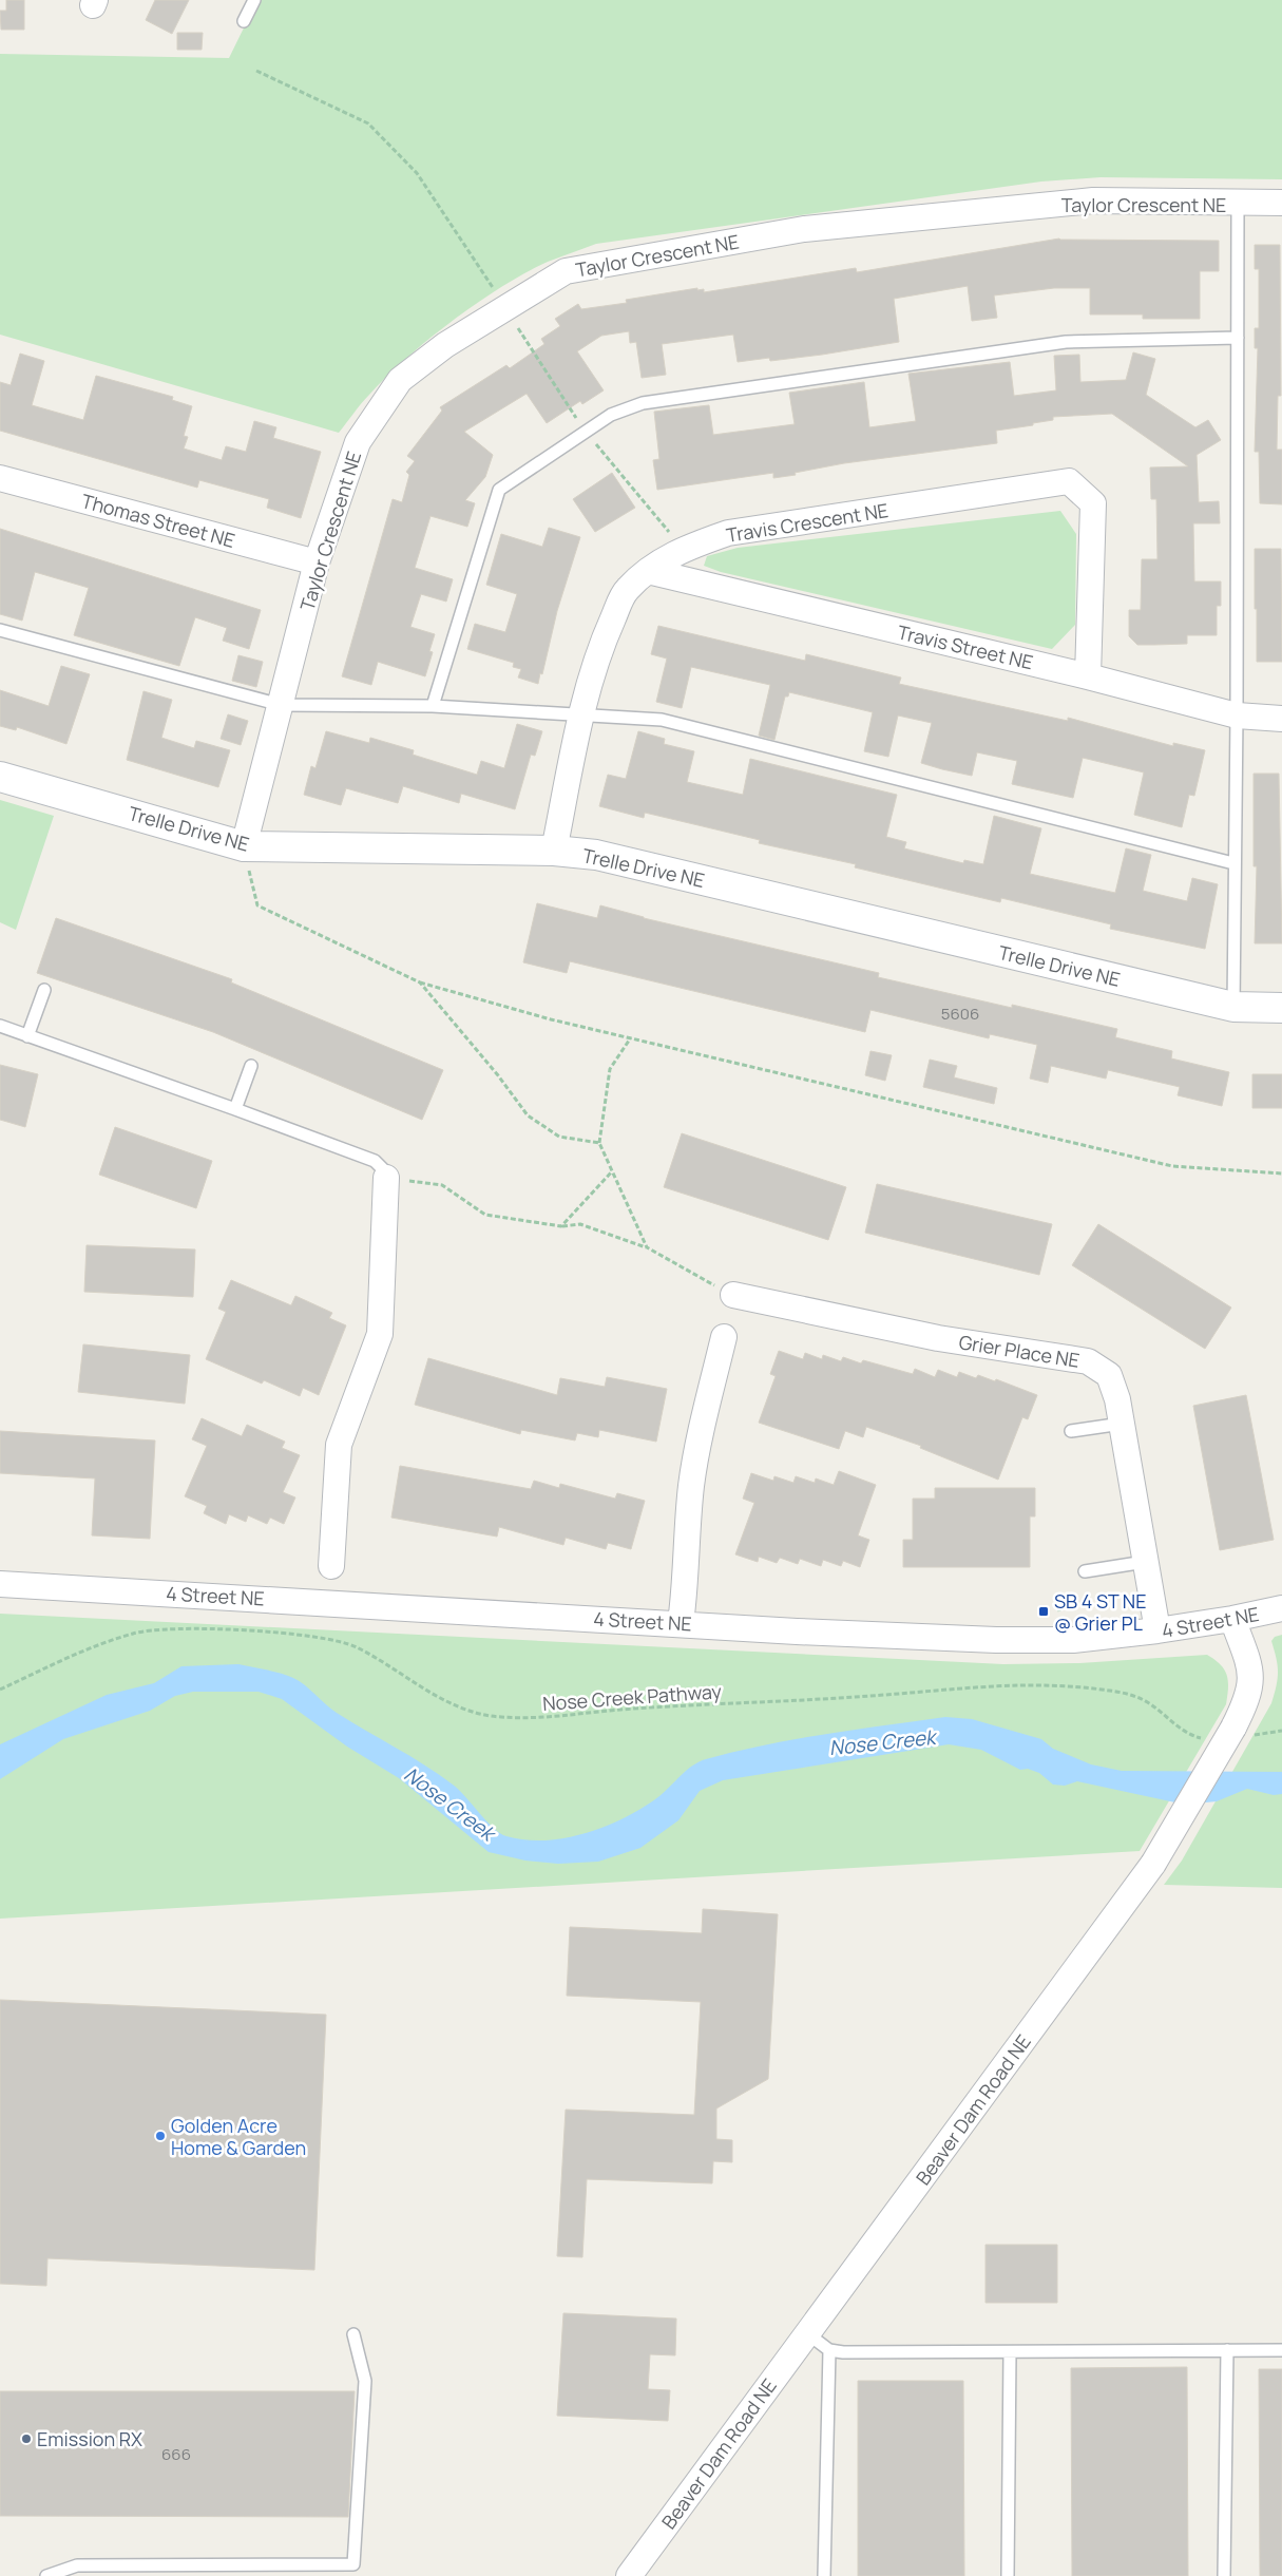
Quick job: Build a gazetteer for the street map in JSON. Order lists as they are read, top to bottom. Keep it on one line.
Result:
{"streets":{"street":["Taylor Crescent NE","Thomas Street NE","Travis Crescent NE","Travis Street NE","Trelle Drive NE","Grier Place NE","4 Street NE","Beaver Dam Road NE"],"path":["Nose Creek Pathway"]},"crossings":[["Taylor Crescent NE","Thomas Street NE"],["Taylor Crescent NE","Trelle Drive NE"],["Travis Crescent NE","Travis Street NE"],["Travis Crescent NE","Trelle Drive NE"],["Grier Place NE","4 Street NE"],["4 Street NE","Beaver Dam Road NE"]],"water":["Nose Creek"],"places":{"transit":["SB 4 ST NE @ Grier PL"],"other":["Golden Acre Home & Garden","Emission RX"]},"house_numbers":["5606","666"]}
